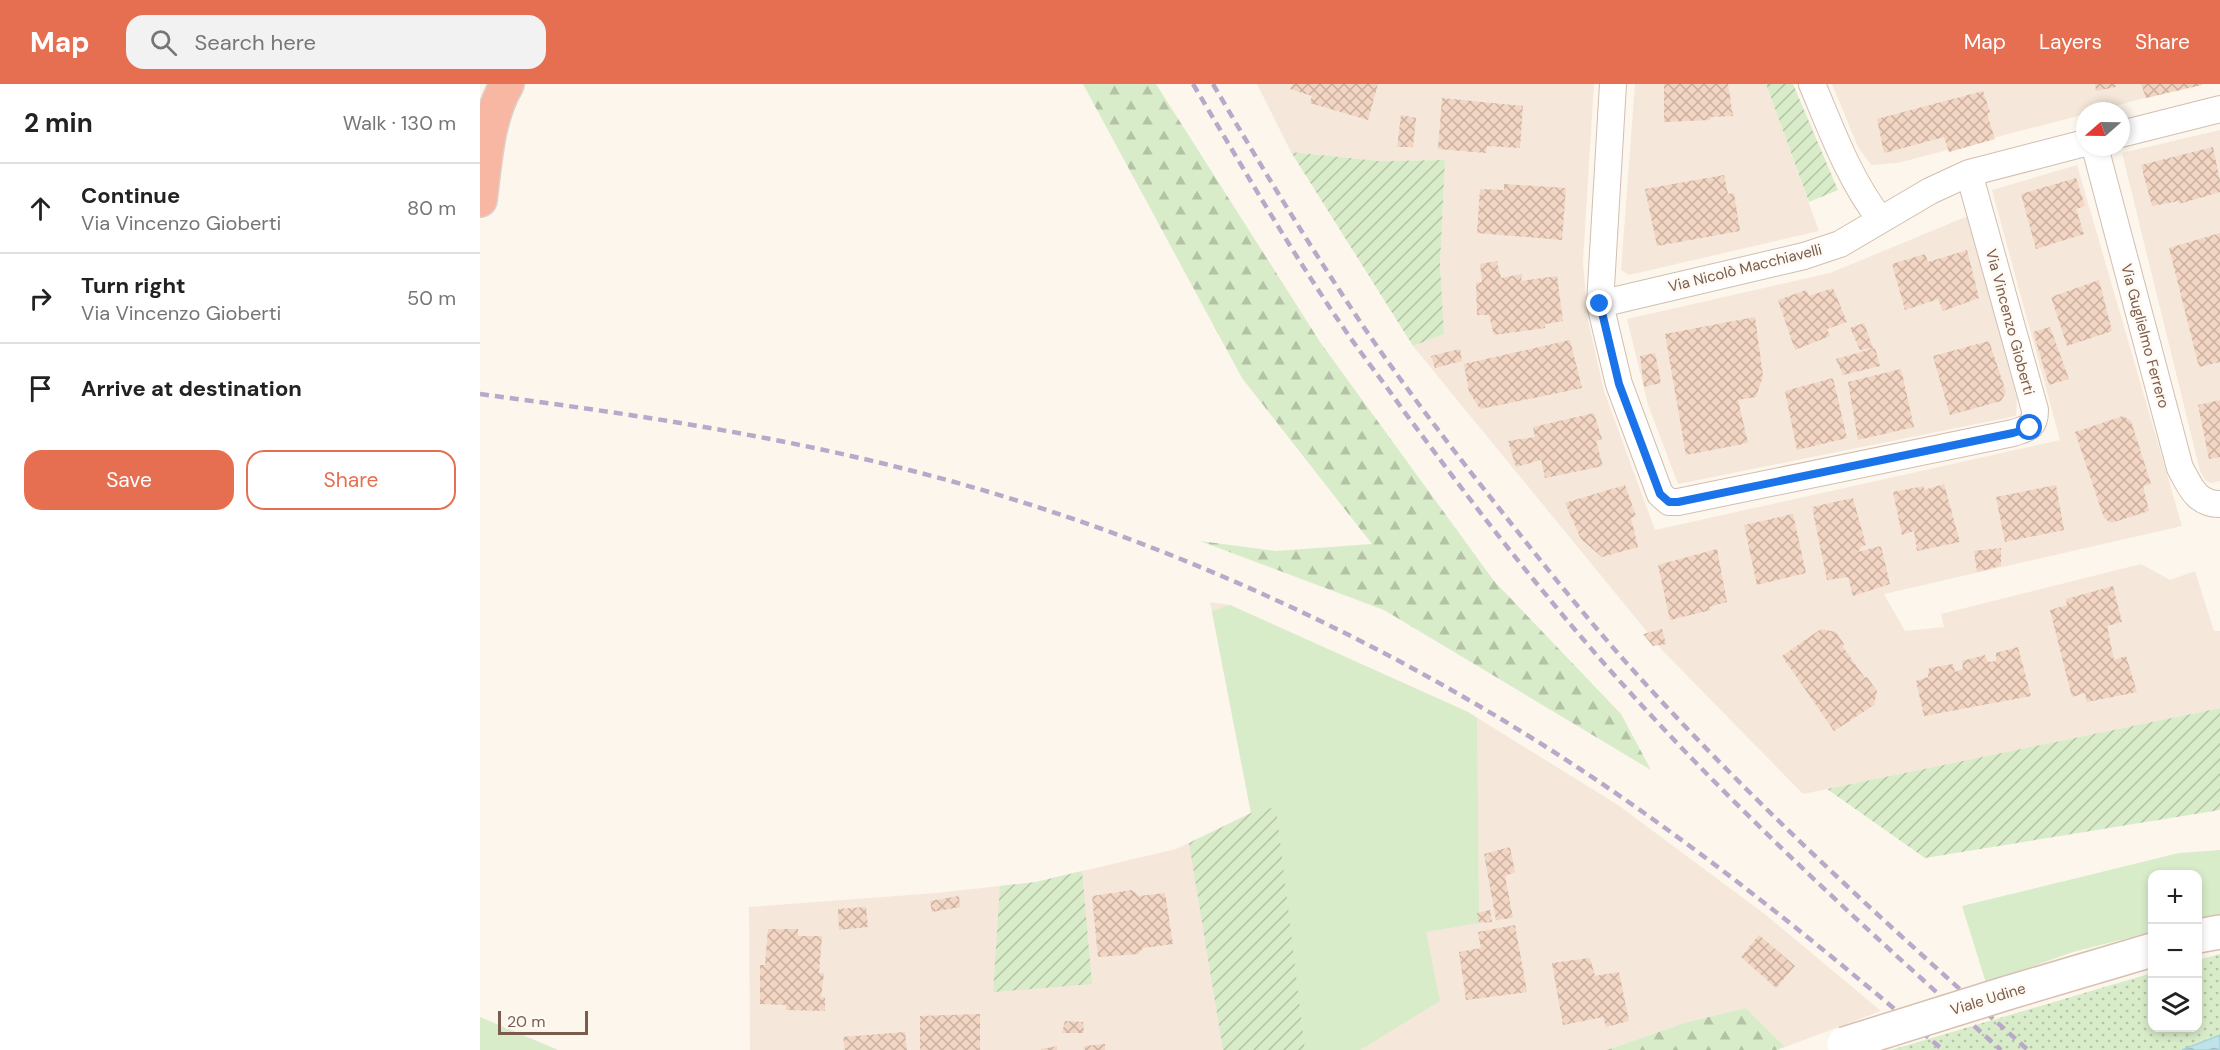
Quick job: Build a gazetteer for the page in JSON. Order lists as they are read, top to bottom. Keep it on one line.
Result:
{"streets":{"main road":["Viale Udine"],"street":["Via Nicolò Macchiavelli","Via Vincenzo Gioberti","Via Guglielmo Ferrero"]},"crossings":[["Via Nicolò Macchiavelli","Via Vincenzo Gioberti"]],"scale_bar":"20 m","north":"left","page":{"header":"Map","search":"Search here","nav":["Map","Layers","Share"],"heading":["2 min","Walk · 130 m"],"list":[["Continue","Via Vincenzo Gioberti","80 m"],["Turn right","Via Vincenzo Gioberti","50 m"],"Arrive at destination"],"buttons":["Save","Share"],"map_buttons":["+","−"],"scale":"20 m"}}
